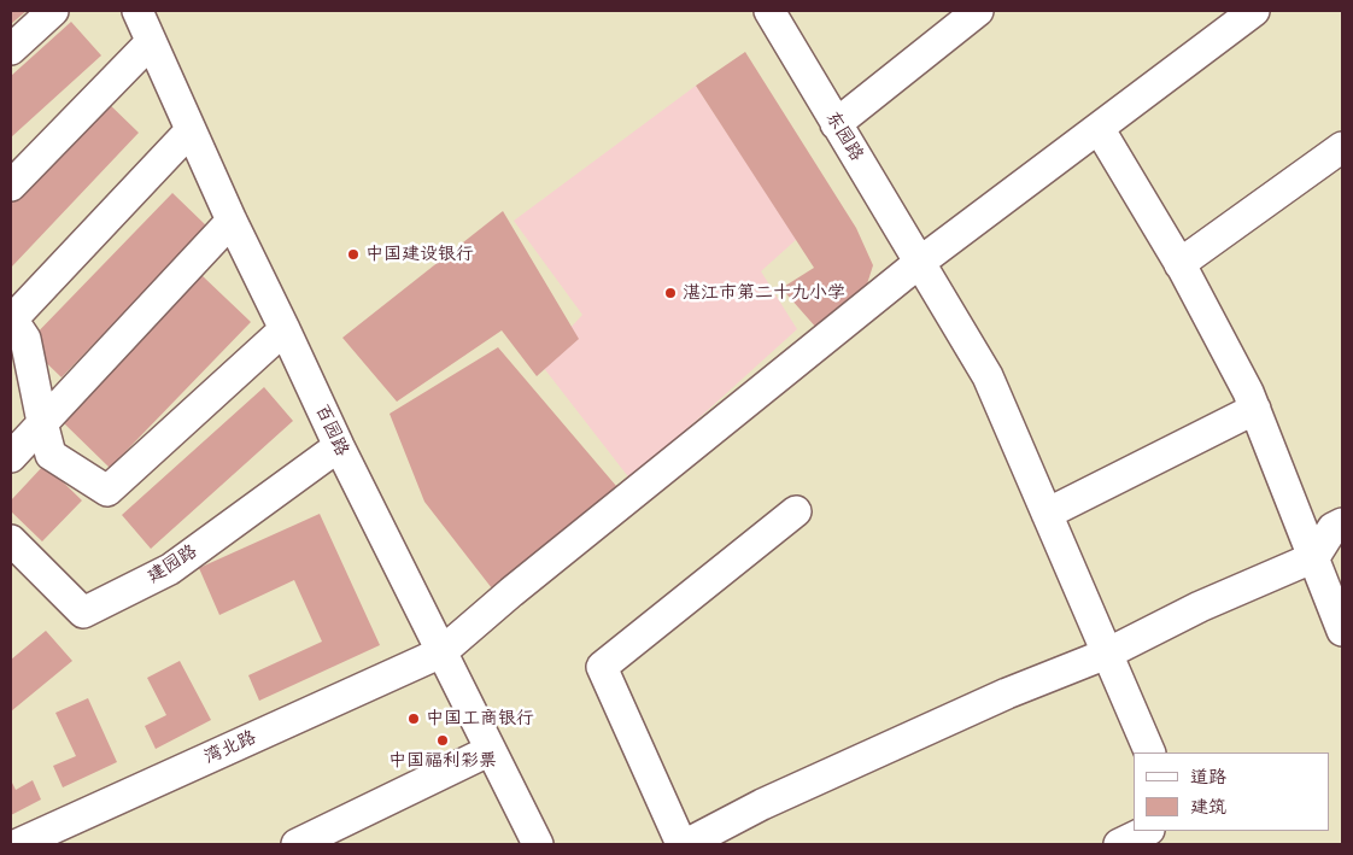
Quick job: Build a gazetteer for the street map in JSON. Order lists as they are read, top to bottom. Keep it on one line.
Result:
{"streets":{"street":["东园路","百园路","建园路","湾北路"]},"crossings":[["东园路","湾北路"],["百园路","建园路"],["百园路","湾北路"]],"places":["中国建设银行","湛江市第二十九小学","中国工商银行","中国福利彩票"],"legend":["道路","建筑"]}
